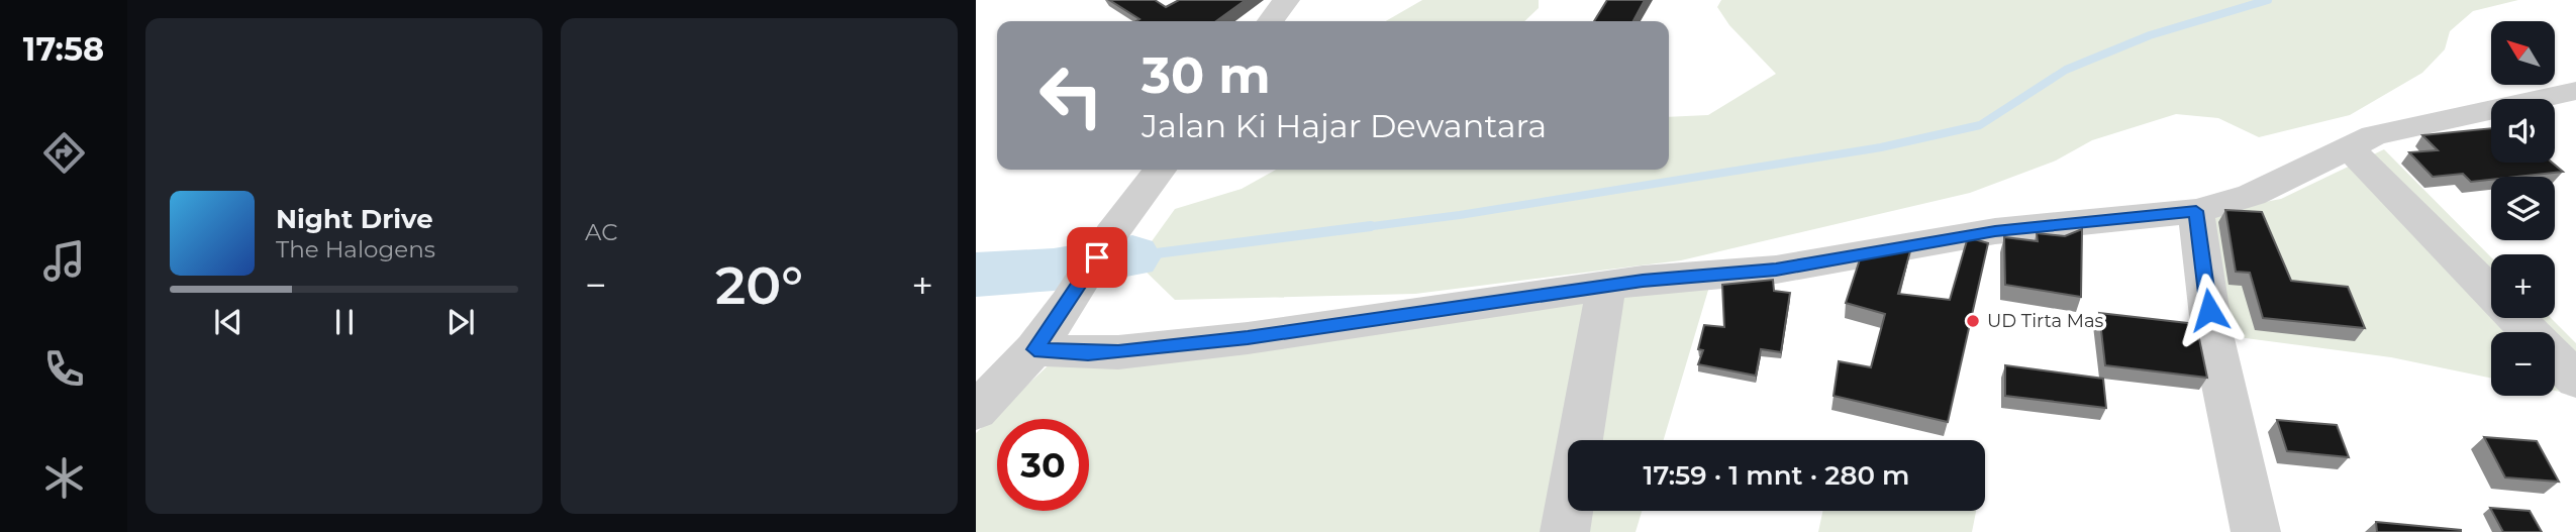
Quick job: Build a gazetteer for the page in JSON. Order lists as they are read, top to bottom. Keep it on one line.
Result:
{"places":["UD Tirta Mas"],"north":"top left","page":{"tabs":"17:58","tile":"AC","map_buttons":["+","−"],"turn":["30 m","Jalan Ki Hajar Dewantara"],"song":["Night Drive","The Halogens"],"heat":["−","20°","+"],"limit":"30","trip":"17:59 · 1 mnt · 280 m"}}
